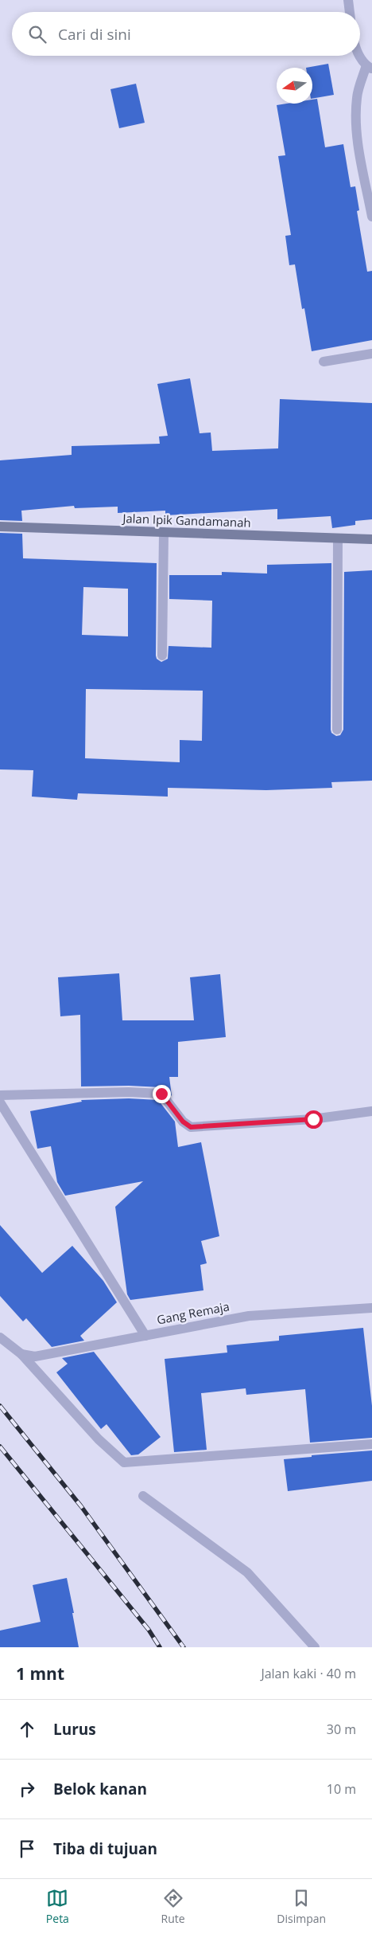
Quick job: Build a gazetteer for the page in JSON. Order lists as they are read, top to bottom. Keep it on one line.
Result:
{"streets":{"street":["Jalan Ipik Gandamanah","Gang Remaja"]},"north":"left","page":{"search":"Cari di sini","heading":["1 mnt","Jalan kaki · 40 m"],"list":[["Lurus","30 m"],["Belok kanan","10 m"],"Tiba di tujuan"],"nav":["Peta","Rute","Disimpan"]}}
